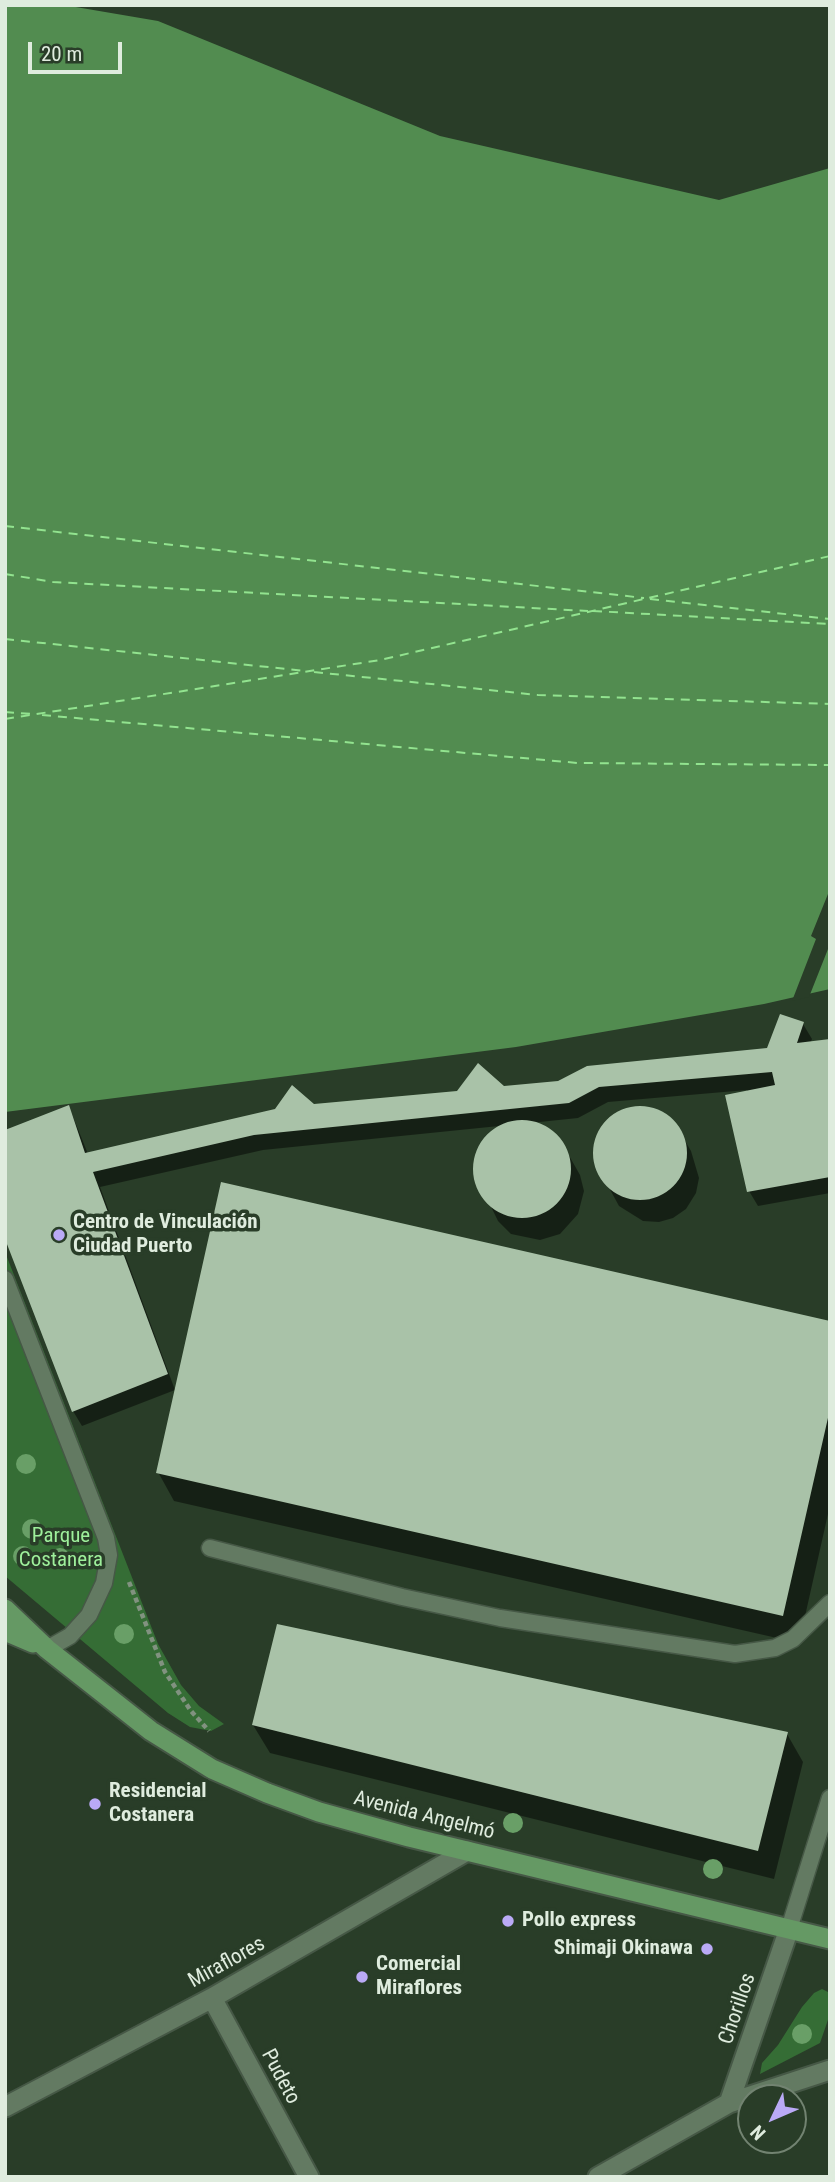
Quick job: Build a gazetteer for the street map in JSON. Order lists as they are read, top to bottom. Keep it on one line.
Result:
{"streets":{"main road":["Avenida Angelmó"],"street":["Miraflores","Chorillos","Pudeto"]},"crossings":[["Avenida Angelmó","Miraflores"],["Avenida Angelmó","Chorillos"],["Miraflores","Pudeto"]],"parks":["Parque Costanera"],"places":["Centro de Vinculación Ciudad Puerto","Residencial Costanera","Pollo express","Shimaji Okinawa","Comercial Miraflores"],"scale_bar":"20 m","north":"bottom left"}
